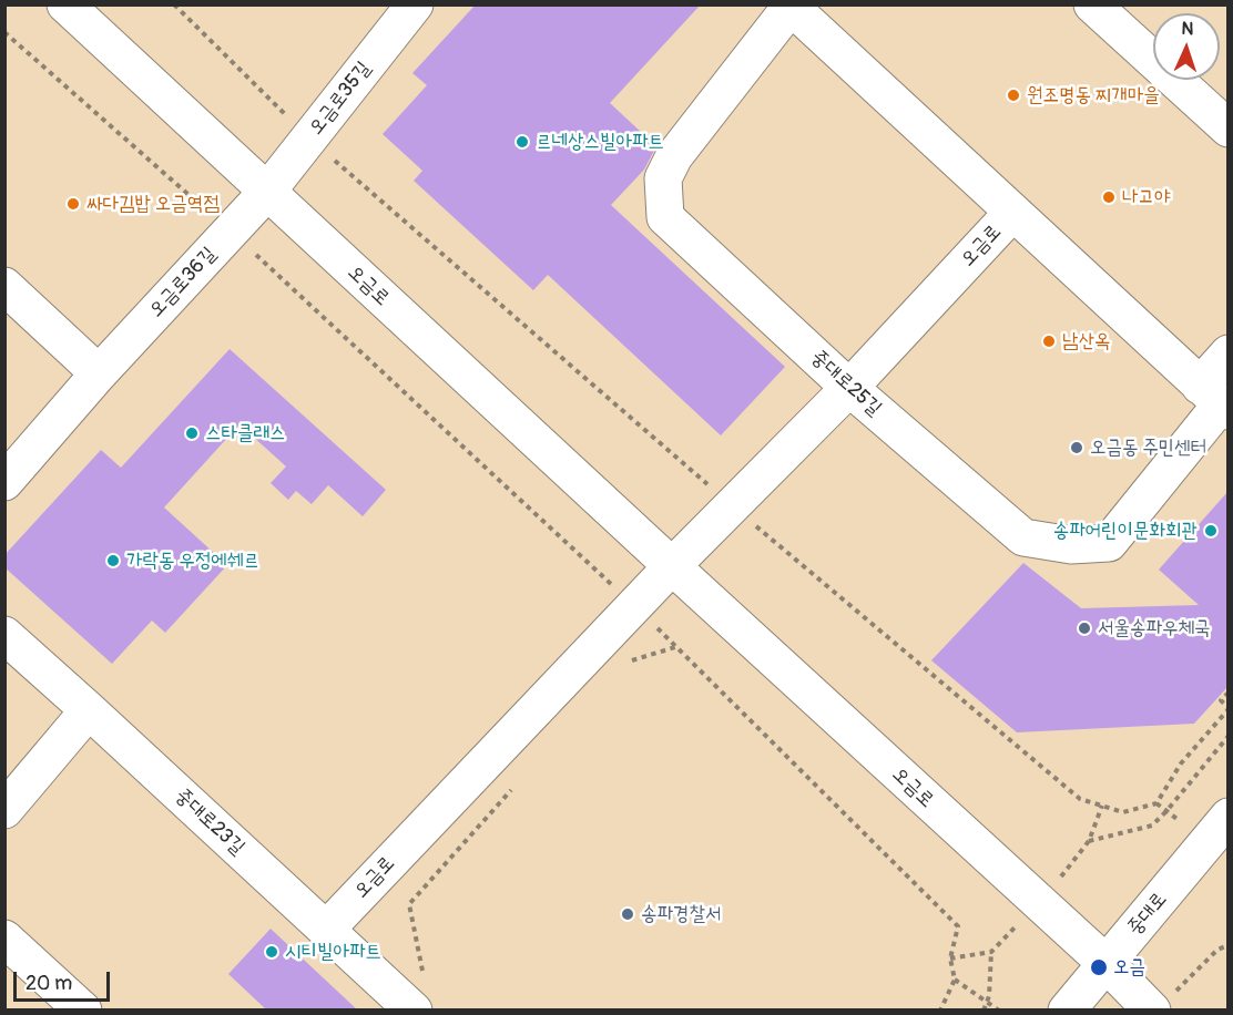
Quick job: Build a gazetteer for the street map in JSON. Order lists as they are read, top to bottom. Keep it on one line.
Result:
{"streets":{"street":["오금로35길","오금로","오금로36길","중대로25길","중대로23길","중대로"]},"crossings":[["오금로35길","오금로"],["오금로35길","오금로36길"],["오금로","오금로36길"],["오금로","중대로25길"],["오금로","중대로23길"],["오금로","중대로"]],"places":["원조명동 찌개마을","르네상스빌아파트","나고야","싸다김밥 오금역점","남산옥","스타클래스","오금동 주민센터","송파어린이문화회관","가락동 우정에쉐르","서울송파우체국","송파경찰서","시티빌아파트","오금"],"scale_bar":"20 m","north":"top"}
